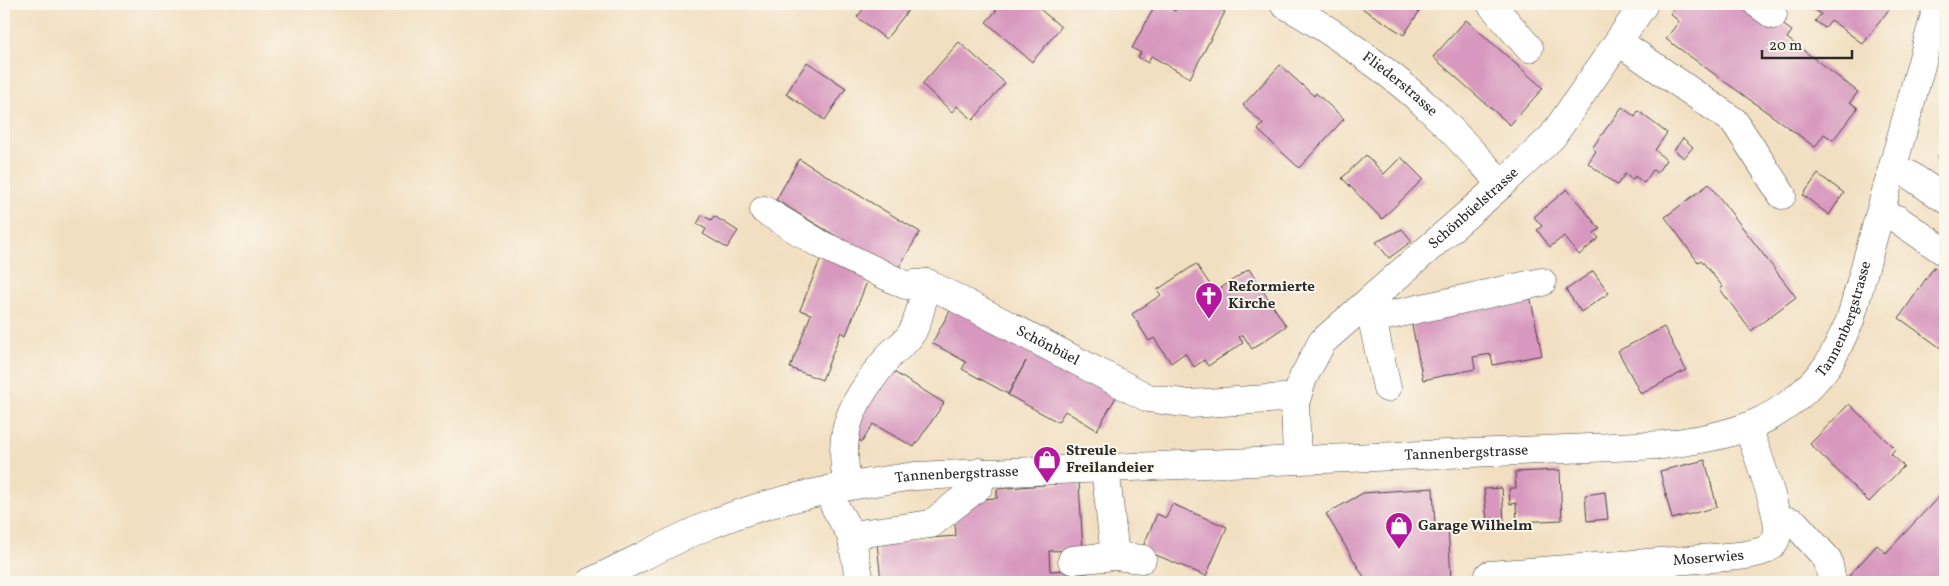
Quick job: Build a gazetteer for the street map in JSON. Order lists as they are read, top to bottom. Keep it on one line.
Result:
{"streets":{"street":["Fliederstrasse","Schönbüelstrasse","Tannenbergstrasse","Schönbüel","Moserwies"]},"crossings":[["Fliederstrasse","Schönbüelstrasse"],["Schönbüelstrasse","Schönbüel"],["Tannenbergstrasse","Moserwies"]],"places":{"church":["Reformierte Kirche"],"shop":["Streule Freilandeier","Garage Wilhelm"]},"scale_bar":"20 m"}
